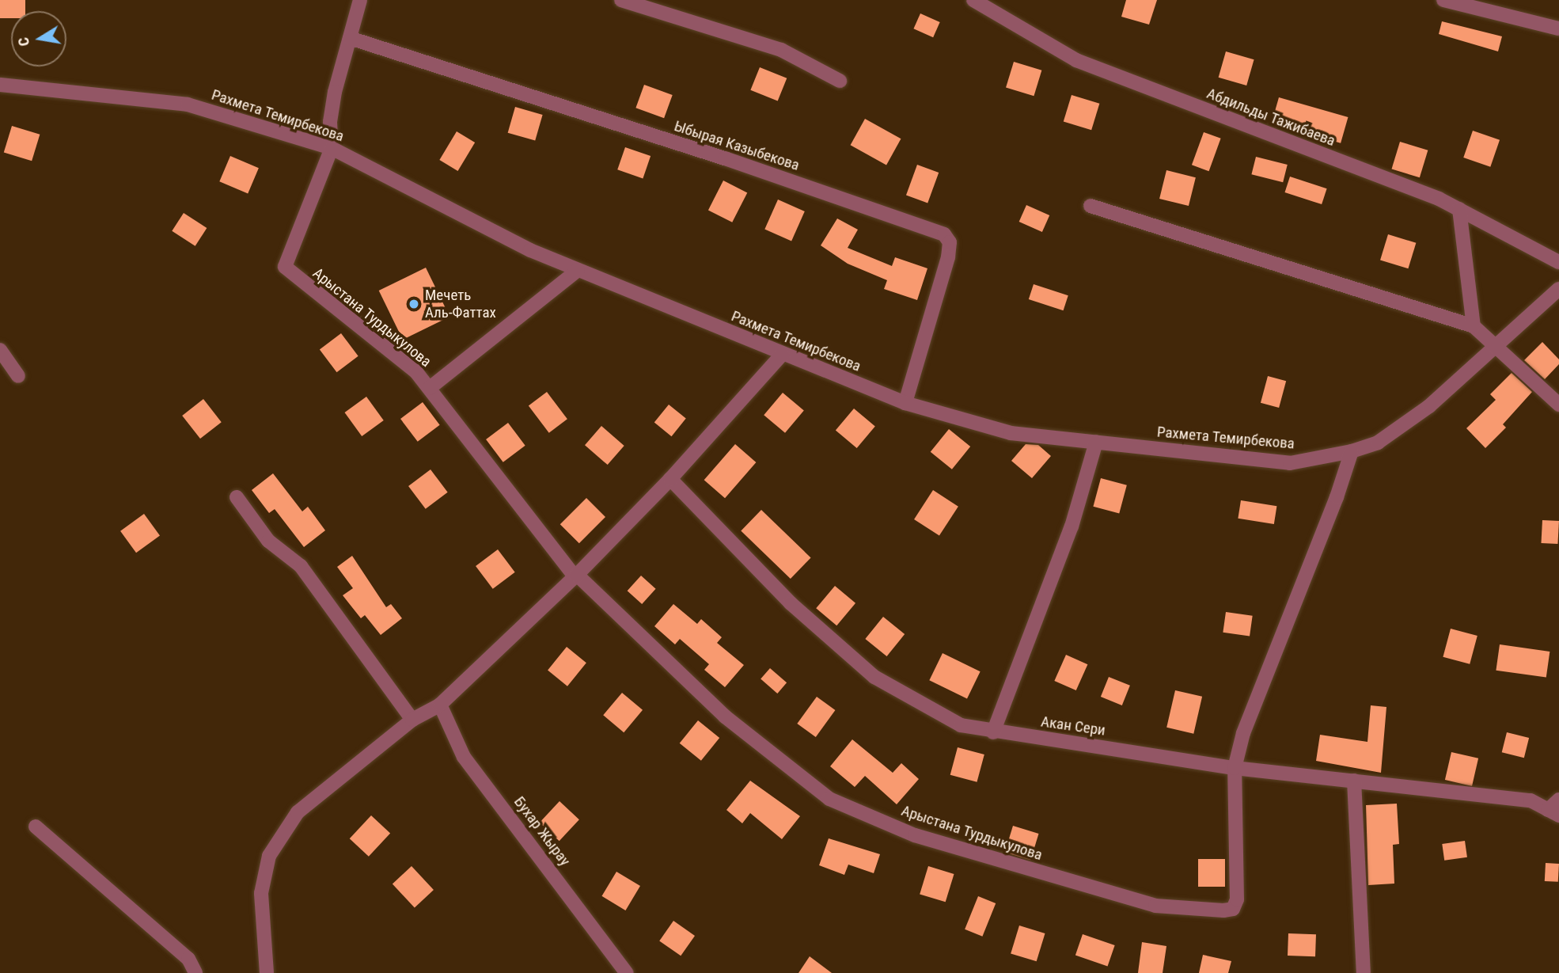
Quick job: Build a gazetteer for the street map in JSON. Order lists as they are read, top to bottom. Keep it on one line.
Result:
{"streets":{"street":["Рахмета Темирбекова","Абдильды Тажибаева","Ыбырая Казыбекова","Арыстана Турдыкулова","Акан Сери","Бухар Жырау"]},"crossings":[["Рахмета Темирбекова","Ыбырая Казыбекова"],["Рахмета Темирбекова","Арыстана Турдыкулова"],["Арыстана Турдыкулова","Акан Сери"]],"places":["Мечеть Аль-Фаттах"],"north":"left"}
